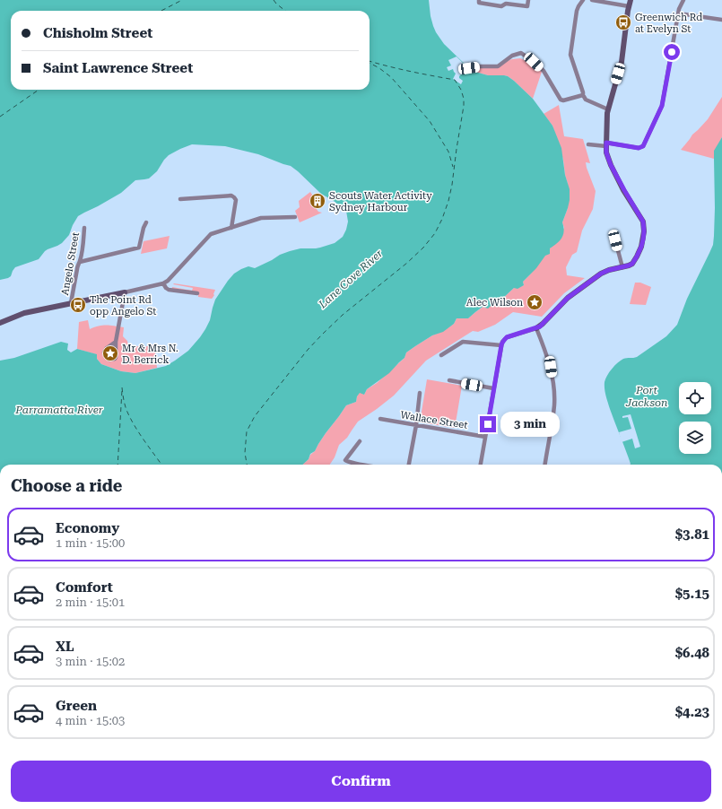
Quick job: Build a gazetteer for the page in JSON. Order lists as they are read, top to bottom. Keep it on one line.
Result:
{"streets":{"street":["Angelo Street","Wallace Street"]},"water":["Lane Cove River","Port Jackson","Parramatta River"],"places":{"bus stop":["Greenwich Rd at Evelyn St","The Point Rd opp Angelo St"],"building":["Scouts Water Activity Sydney Harbour"],"place":["Alec Wilson","Mr & Mrs N. D. Berrick"]},"page":{"banner":["Chisholm Street","Saint Lawrence Street"],"bubble":"3 min","heading":"Choose a ride","list":[{"name":"Economy","note":"1 min · 15:00","value":"$3.81"},{"name":"Comfort","note":"2 min · 15:01","value":"$5.15"},{"name":"XL","note":"3 min · 15:02","value":"$6.48"},{"name":"Green","note":"4 min · 15:03","value":"$4.23"}],"buttons":"Confirm"}}
